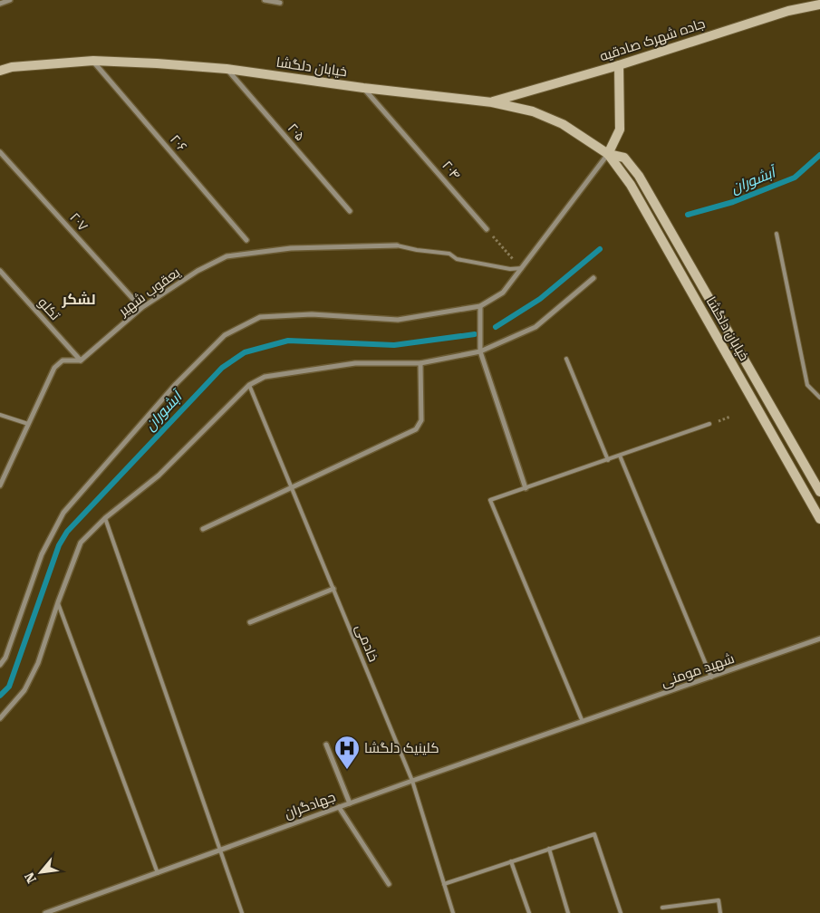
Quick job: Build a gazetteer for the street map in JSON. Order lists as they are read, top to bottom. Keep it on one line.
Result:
{"streets":{"main road":["جاده شهرک صادقیه","خیابان دلگشا"],"street":["۲۰۵","۲۰۶","۲۰۴","۲۰۷","یعقوب شهیر","تکلو","شهید مومنی","جهادگران"],"lane":["خادمی"]},"crossings":[["جاده شهرک صادقیه","خیابان دلگشا"],["خیابان دلگشا","۲۰۵"],["خیابان دلگشا","۲۰۶"],["خیابان دلگشا","۲۰۴"],["۲۰۷","یعقوب شهیر"],["یعقوب شهیر","تکلو"],["خادمی","جهادگران"],["شهید مومنی","جهادگران"]],"districts":["لشکر"],"water":["آبشوران"],"places":{"hospital":["کلینیک دلگشا"]},"north":"bottom left"}
